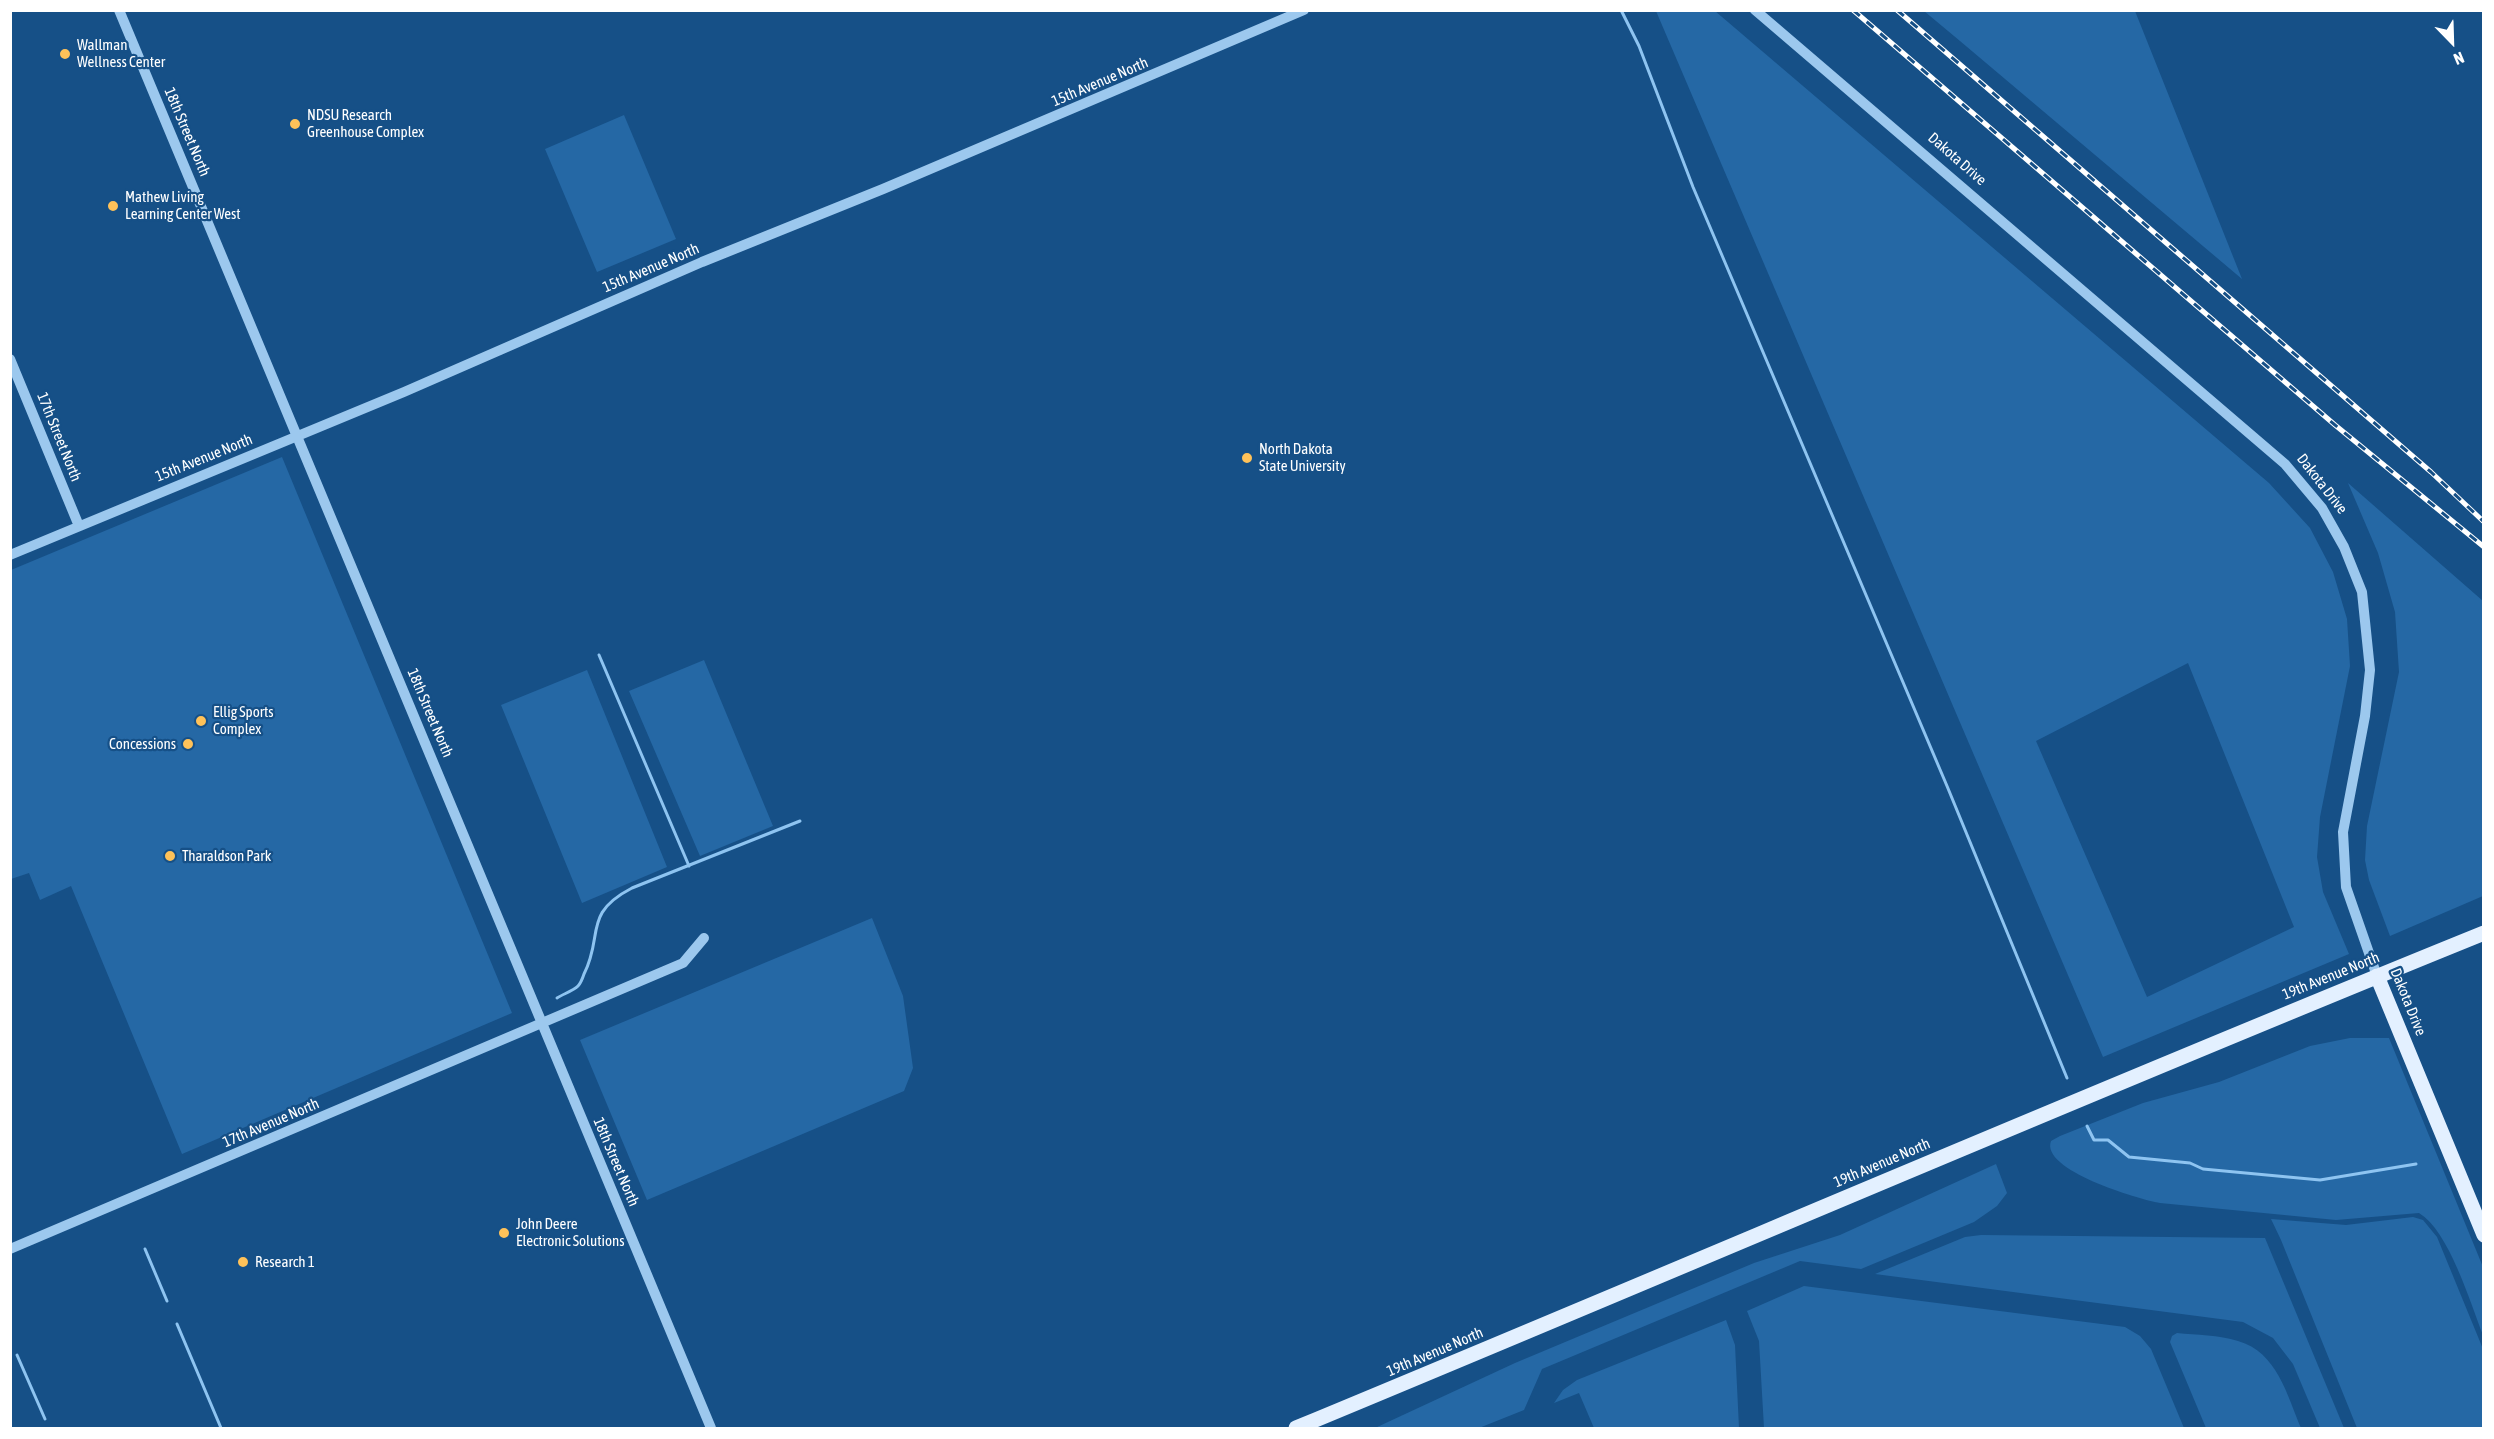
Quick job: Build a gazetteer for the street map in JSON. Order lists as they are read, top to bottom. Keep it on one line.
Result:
{"streets":{"main road":["Dakota Drive","19th Avenue North"],"street":["15th Avenue North","18th Street North","17th Street North","17th Avenue North"]},"crossings":[["15th Avenue North","18th Street North"],["15th Avenue North","17th Street North"],["18th Street North","17th Avenue North"],["Dakota Drive","19th Avenue North"]],"places":["Wallman Wellness Center","NDSU Research Greenhouse Complex","Mathew Living Learning Center West","North Dakota State University","Ellig Sports Complex","Concessions","Tharaldson Park","John Deere Electronic Solutions","Research 1"],"north":"bottom right"}
